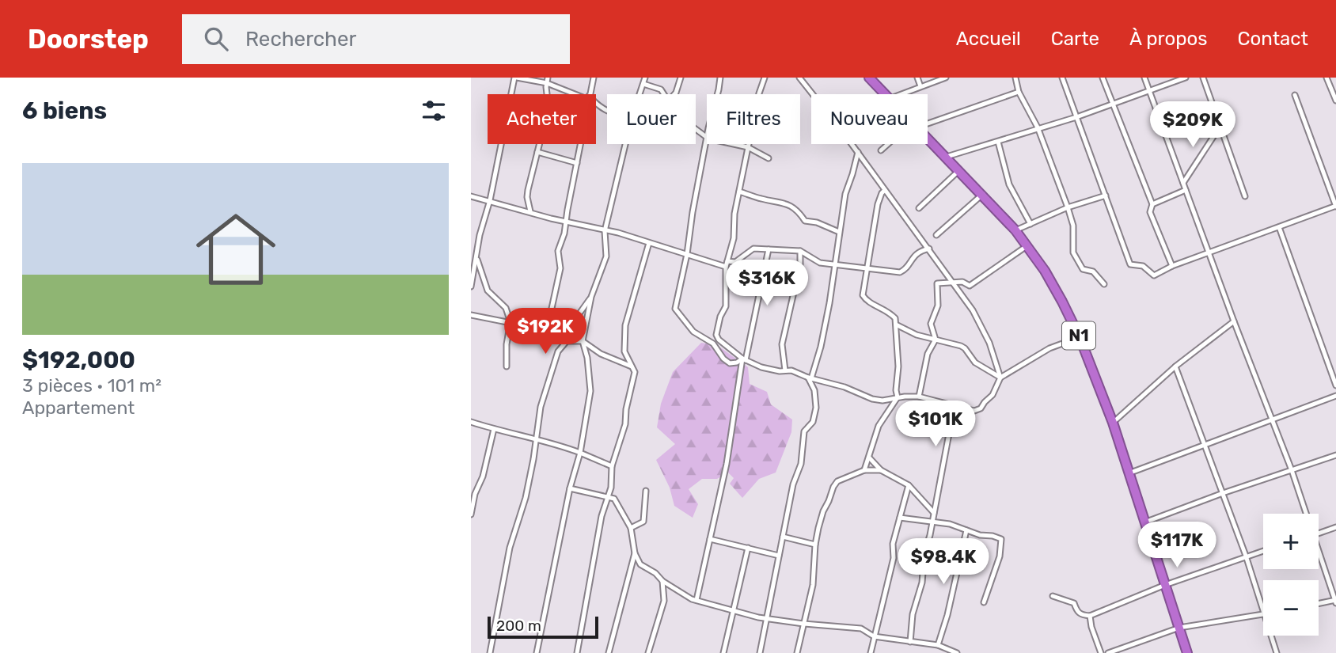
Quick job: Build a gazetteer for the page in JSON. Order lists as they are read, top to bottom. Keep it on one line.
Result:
{"streets":{"highway":["N1"]},"scale_bar":"200 m","page":{"header":"Doorstep","search":"Rechercher","nav":["Accueil","Carte","À propos","Contact"],"heading":"6 biens","chip":["Acheter","Louer","Filtres","Nouveau"],"price":["$209K","$316K","$192K","$101K","$117K","$98.4K"],"list":[{"name":"$192,000","note":"3 pièces · 101 m² · Appartement"}],"map_buttons":["+","−"],"scale":"200 m"}}
